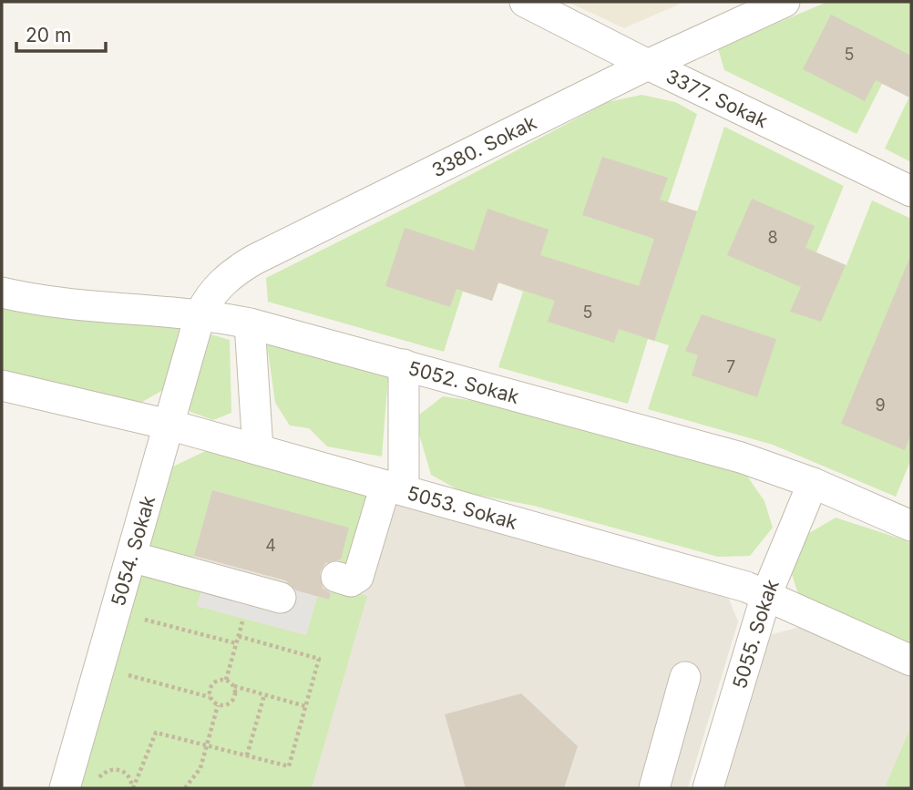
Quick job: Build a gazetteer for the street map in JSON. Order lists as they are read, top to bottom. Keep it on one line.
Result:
{"streets":{"street":["3377. Sokak","3380. Sokak","5052. Sokak","5053. Sokak","5054. Sokak","5055. Sokak"]},"crossings":[["3377. Sokak","3380. Sokak"],["3380. Sokak","5052. Sokak"],["3380. Sokak","5054. Sokak"],["5052. Sokak","5054. Sokak"],["5052. Sokak","5055. Sokak"],["5053. Sokak","5054. Sokak"],["5053. Sokak","5055. Sokak"]],"house_numbers":["5","8","5","7","9","4"],"scale_bar":"20 m"}
